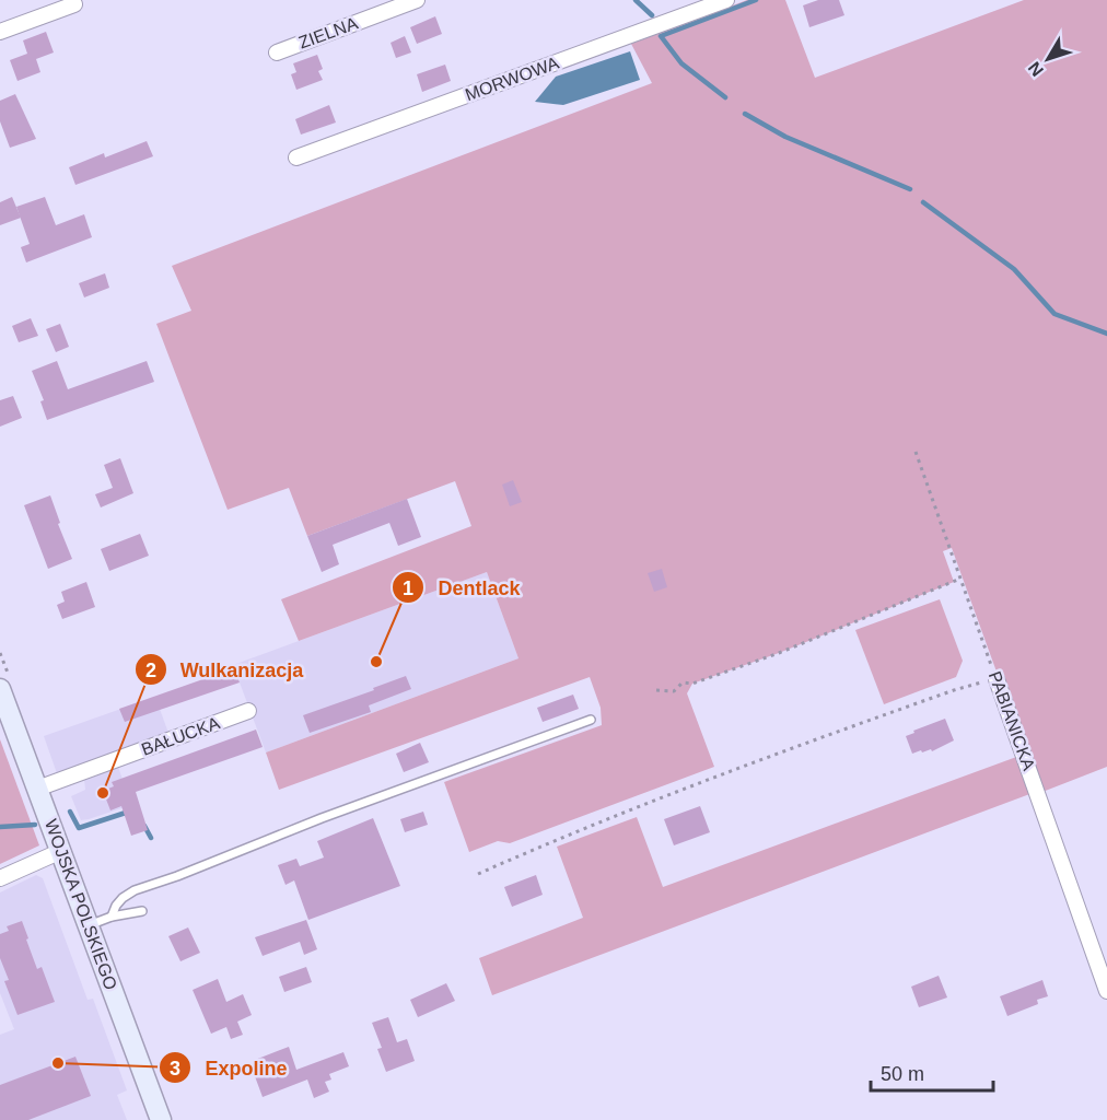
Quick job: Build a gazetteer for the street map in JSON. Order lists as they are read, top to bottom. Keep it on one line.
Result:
{"streets":{"main road":["WOJSKA POLSKIEGO"],"street":["ZIELNA","MORWOWA","PABIANICKA","BAŁUCKA"]},"crossings":[["BAŁUCKA","WOJSKA POLSKIEGO"]],"places":["Dentlack","Wulkanizacja","Expoline"],"scale_bar":"50 m","north":"bottom left"}
